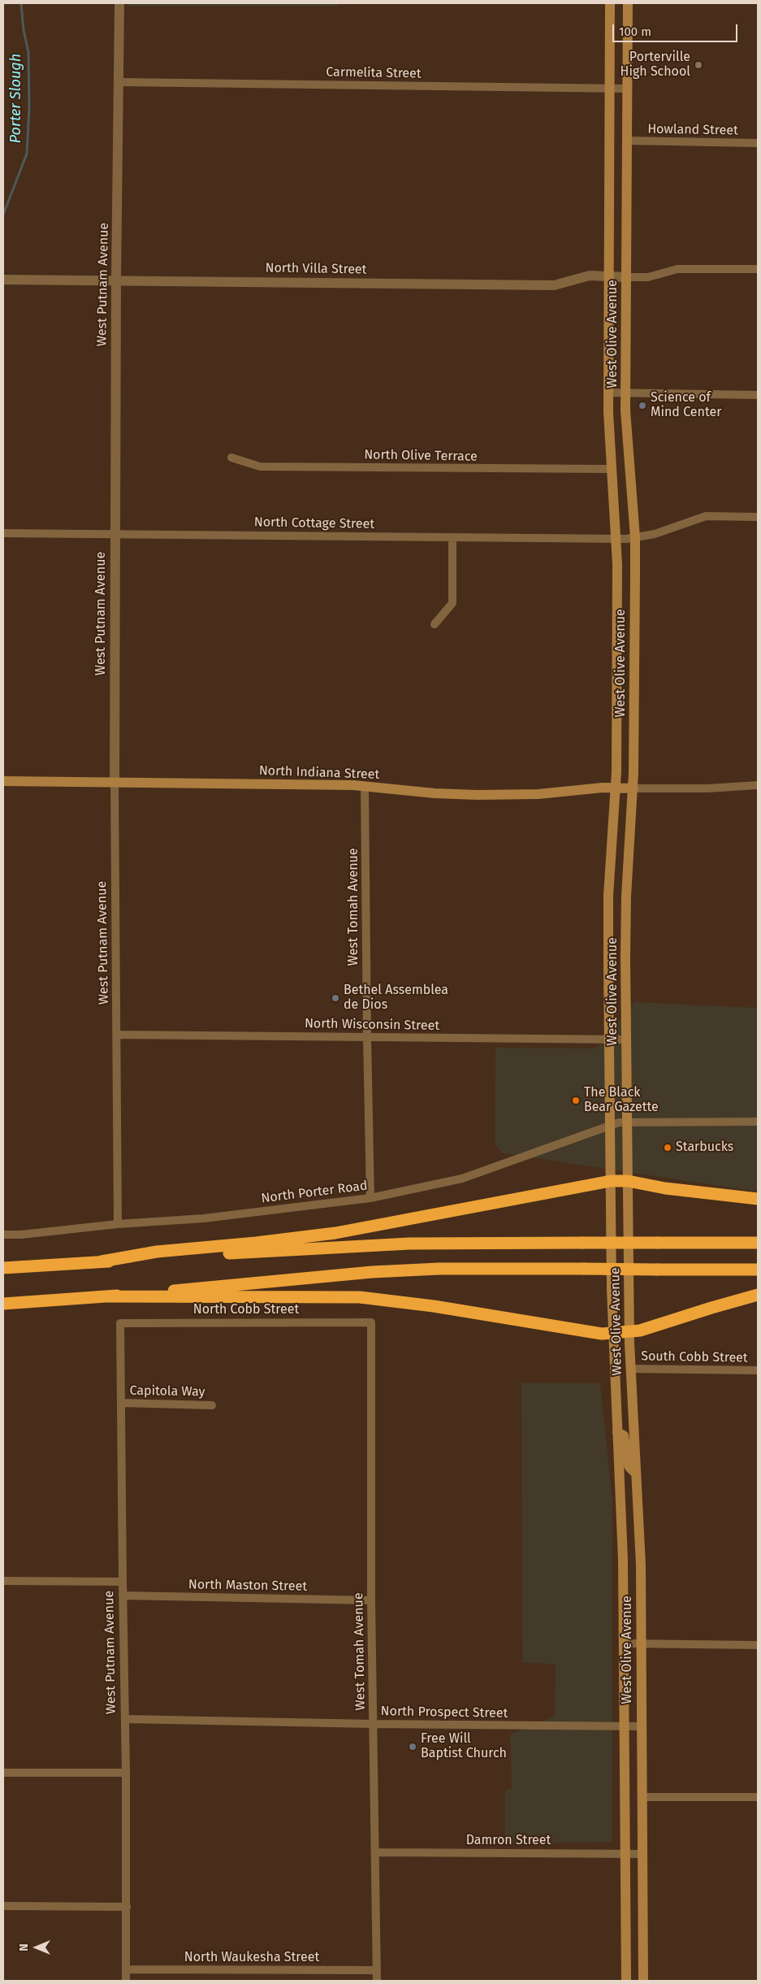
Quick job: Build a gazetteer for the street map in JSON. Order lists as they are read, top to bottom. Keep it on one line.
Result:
{"streets":{"main road":["West Olive Avenue","North Indiana Street"],"street":["Carmelita Street","Howland Street","North Villa Street","West Putnam Avenue","North Olive Terrace","North Cottage Street","West Tomah Avenue","North Wisconsin Street","North Porter Road","North Cobb Street","South Cobb Street","Capitola Way","North Maston Street","North Prospect Street","Damron Street","North Waukesha Street"]},"crossings":[["Carmelita Street","West Putnam Avenue"],["Carmelita Street","West Olive Avenue"],["Howland Street","West Olive Avenue"],["North Villa Street","West Putnam Avenue"],["North Villa Street","West Olive Avenue"],["West Putnam Avenue","North Cottage Street"],["West Putnam Avenue","North Indiana Street"],["West Putnam Avenue","North Wisconsin Street"],["West Putnam Avenue","North Porter Road"],["West Putnam Avenue","North Cobb Street"],["West Putnam Avenue","Capitola Way"],["West Putnam Avenue","North Maston Street"],["West Putnam Avenue","North Prospect Street"],["West Putnam Avenue","North Waukesha Street"],["West Olive Avenue","North Olive Terrace"],["West Olive Avenue","North Cottage Street"],["West Olive Avenue","North Indiana Street"],["West Olive Avenue","North Wisconsin Street"],["West Olive Avenue","North Porter Road"],["West Olive Avenue","South Cobb Street"],["West Olive Avenue","North Prospect Street"],["West Olive Avenue","Damron Street"],["North Indiana Street","West Tomah Avenue"],["West Tomah Avenue","North Wisconsin Street"],["West Tomah Avenue","North Porter Road"],["West Tomah Avenue","North Cobb Street"],["West Tomah Avenue","North Maston Street"],["West Tomah Avenue","North Prospect Street"],["West Tomah Avenue","Damron Street"],["West Tomah Avenue","North Waukesha Street"]],"water":["Porter Slough"],"places":["Porterville High School","Science of Mind Center","Bethel Assemblea de Dios","The Black Bear Gazette","Starbucks","Free Will Baptist Church"],"scale_bar":"100 m","north":"left"}
